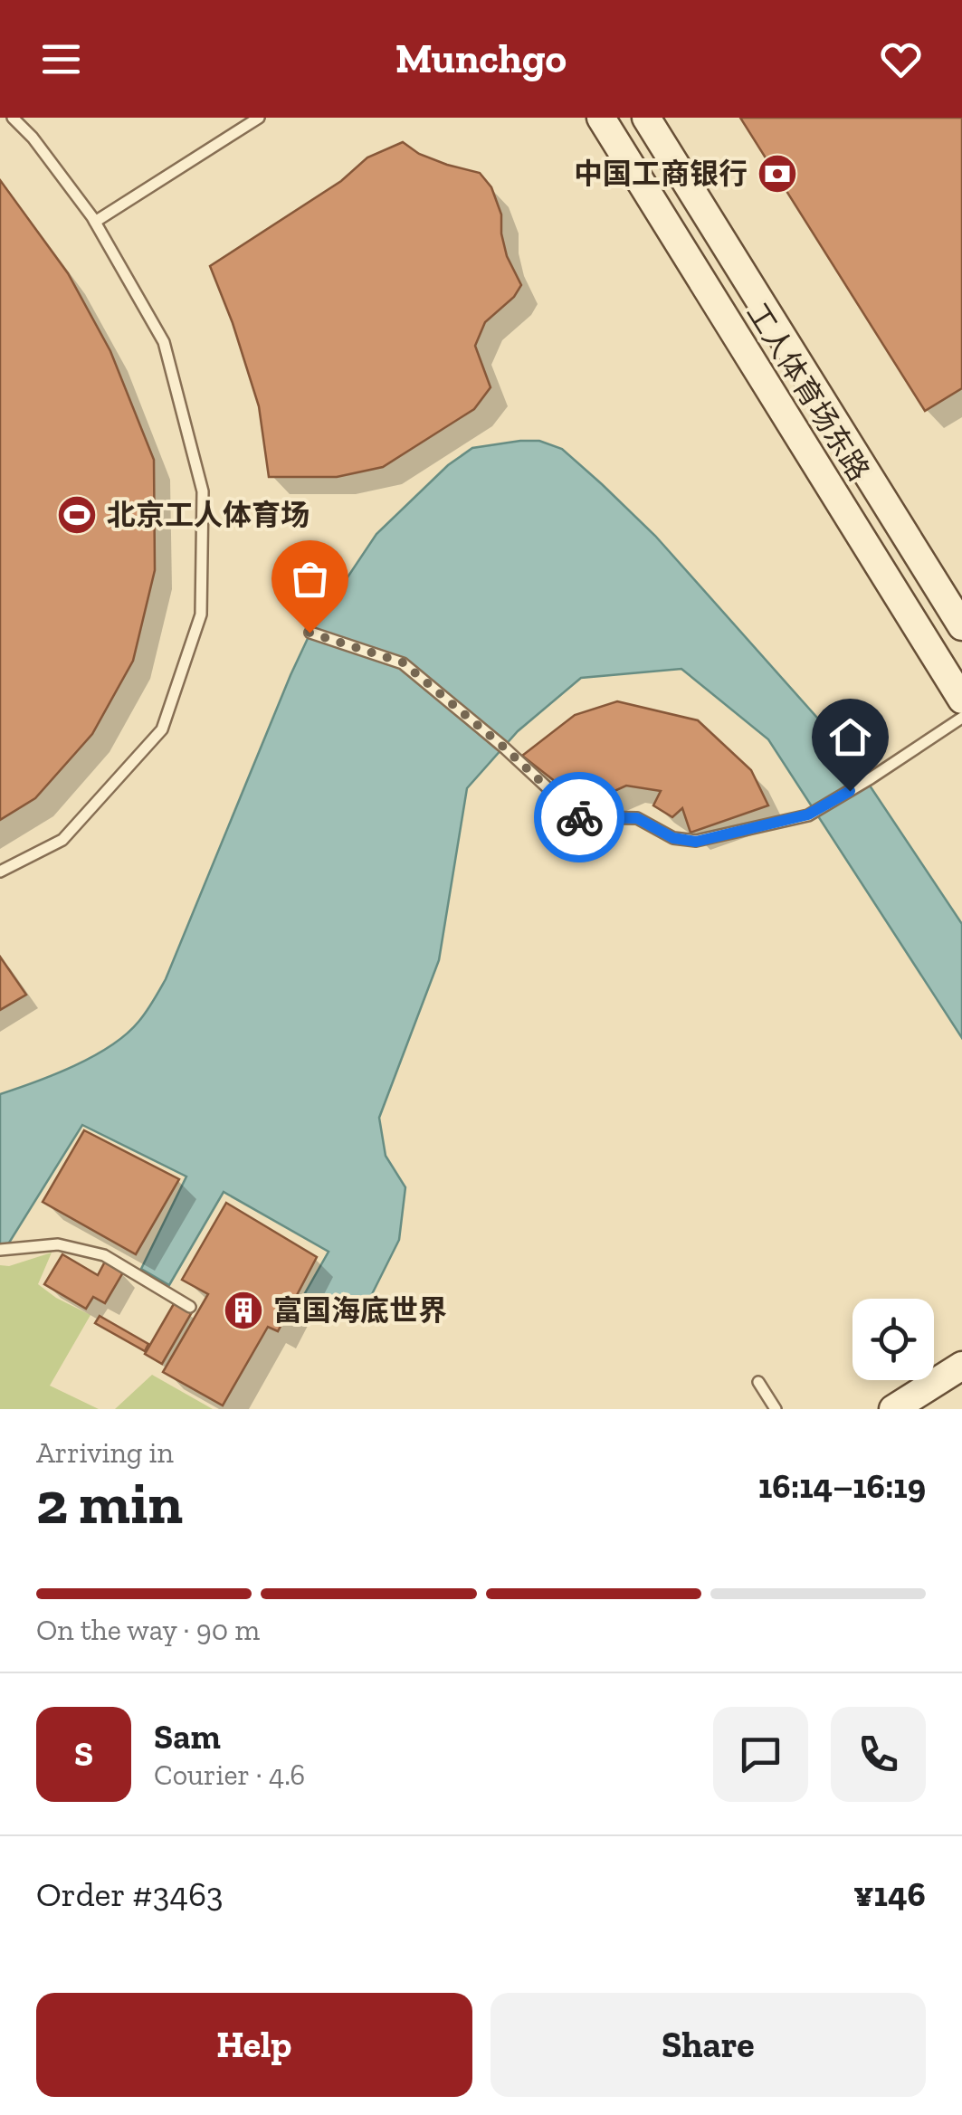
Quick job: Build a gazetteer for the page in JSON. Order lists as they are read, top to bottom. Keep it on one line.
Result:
{"streets":{"main road":["工人体育场东路"]},"places":{"bank":["中国工商银行"],"sports":["北京工人体育场"],"building":["富国海底世界"]},"page":{"header":"Munchgo","heading":["2 min","Arriving in","16:14–16:19"],"panel":["Sam","Courier · 4.6","Order #3463","¥146"],"bar":"On the way · 90 m","round":"S","buttons":["Help","Share"]}}
